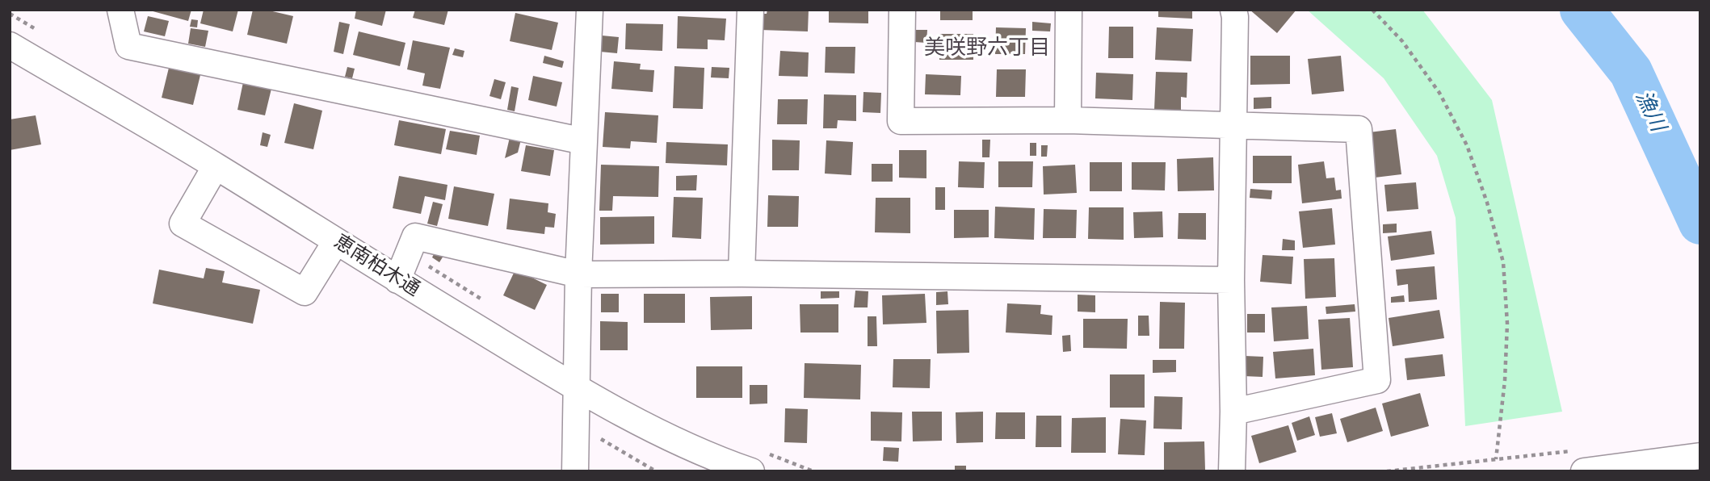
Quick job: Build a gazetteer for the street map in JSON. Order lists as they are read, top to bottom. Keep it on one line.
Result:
{"streets":{"street":["恵南柏木通"]},"districts":["美咲野六丁目"],"water":["漁川"]}
